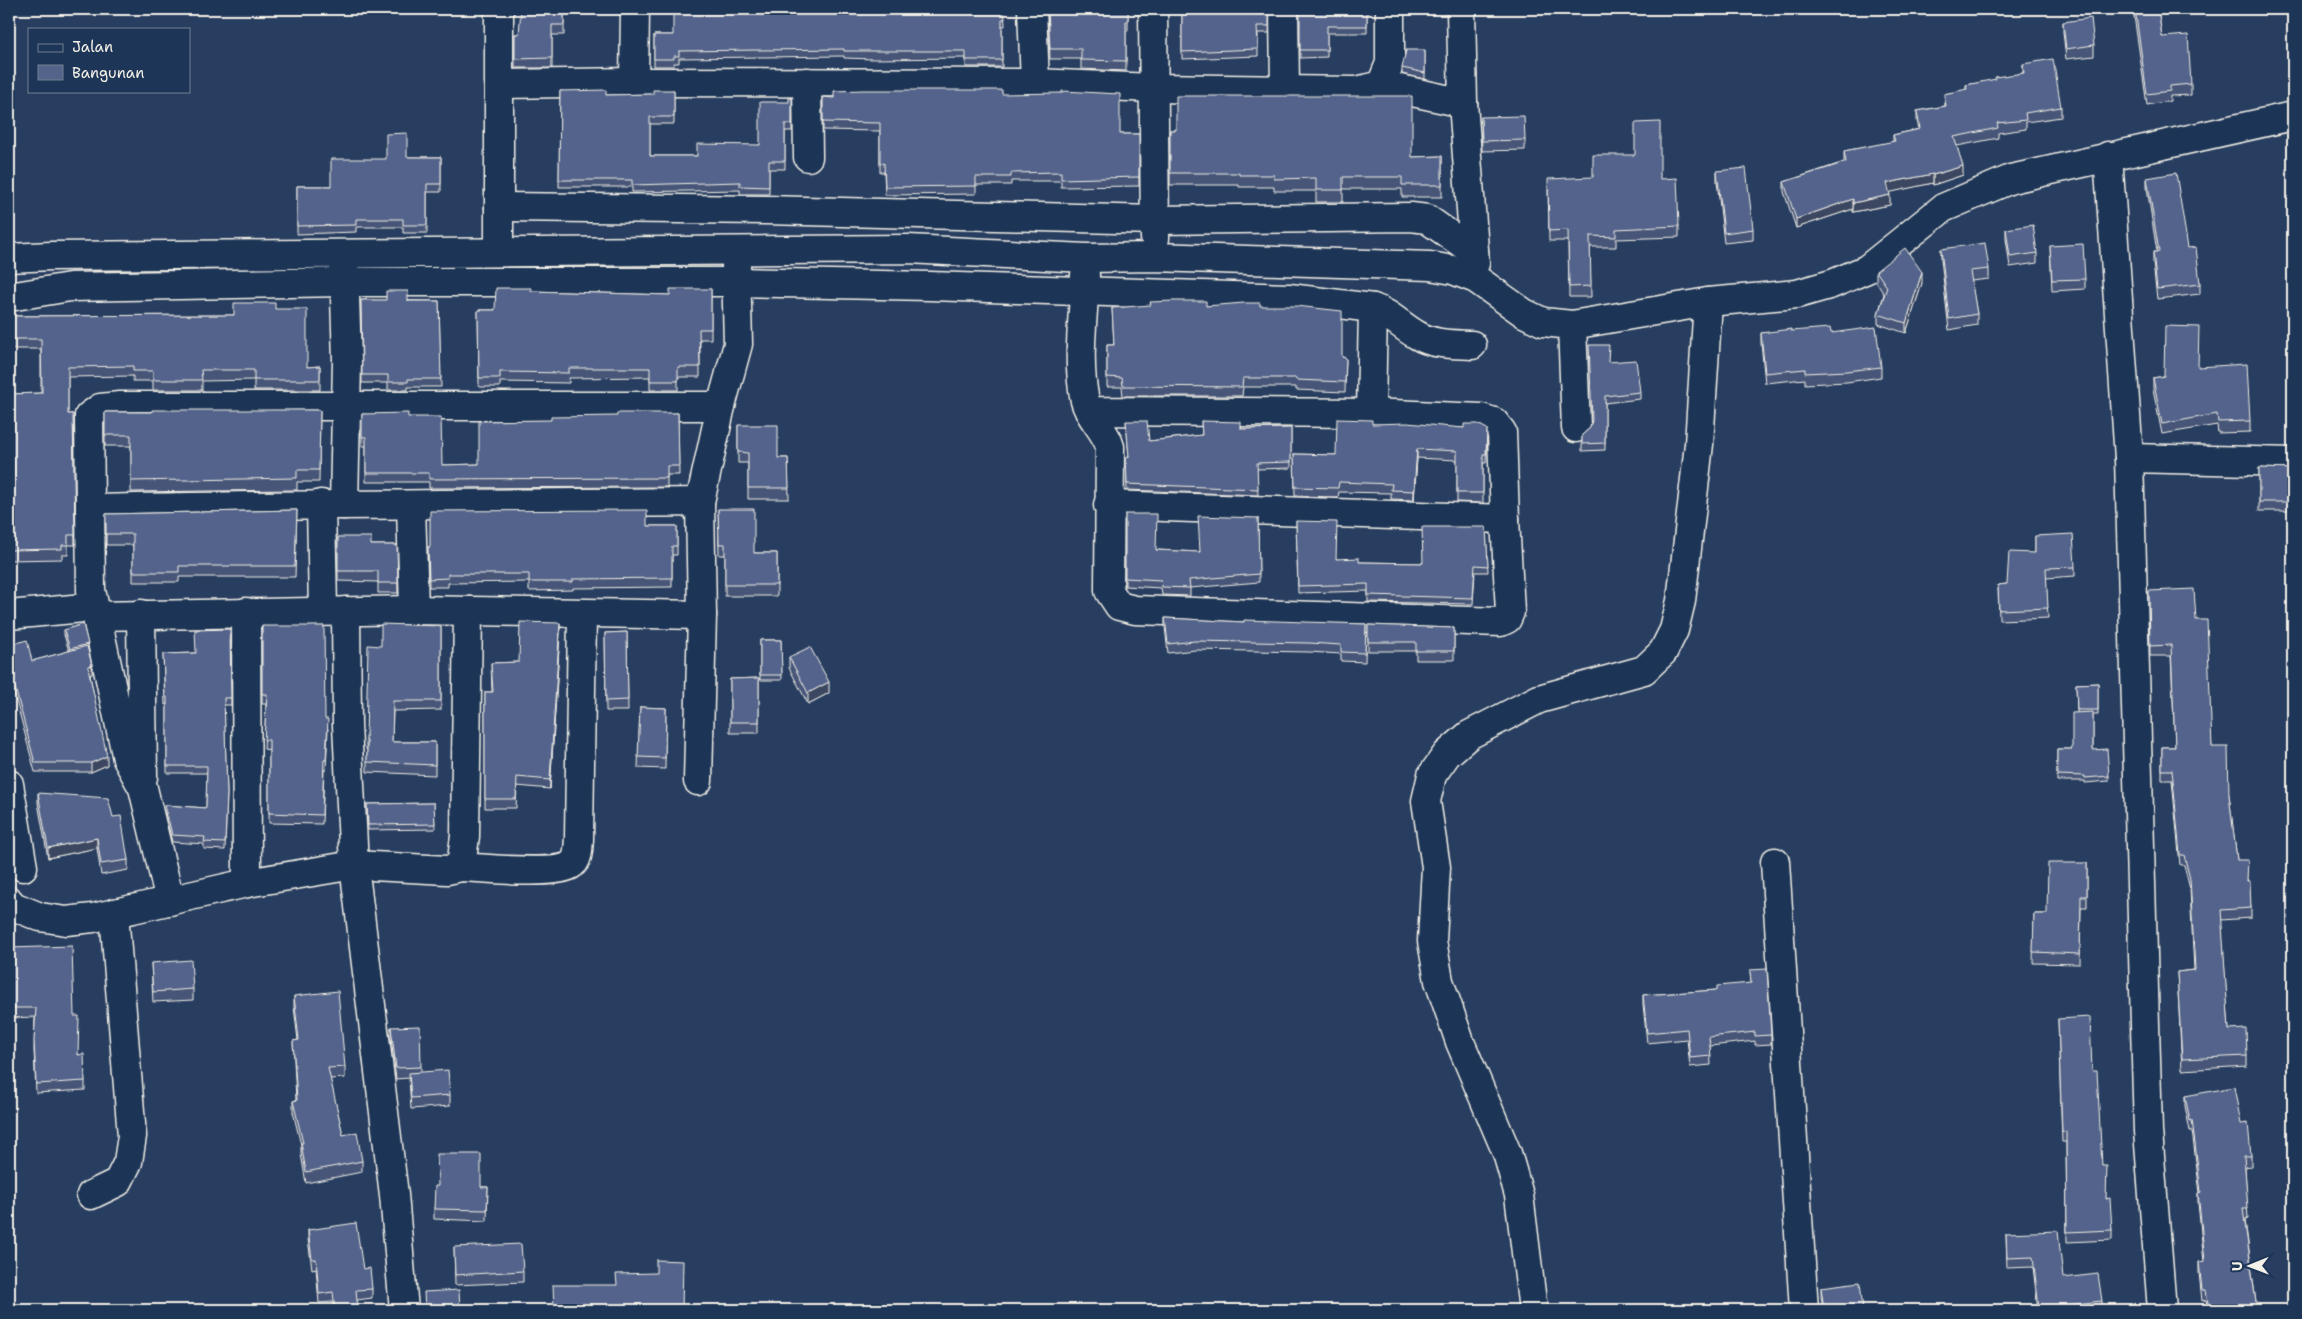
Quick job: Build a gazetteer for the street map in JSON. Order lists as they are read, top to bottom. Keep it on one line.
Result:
{"legend":["Jalan","Bangunan"],"north":"left"}
